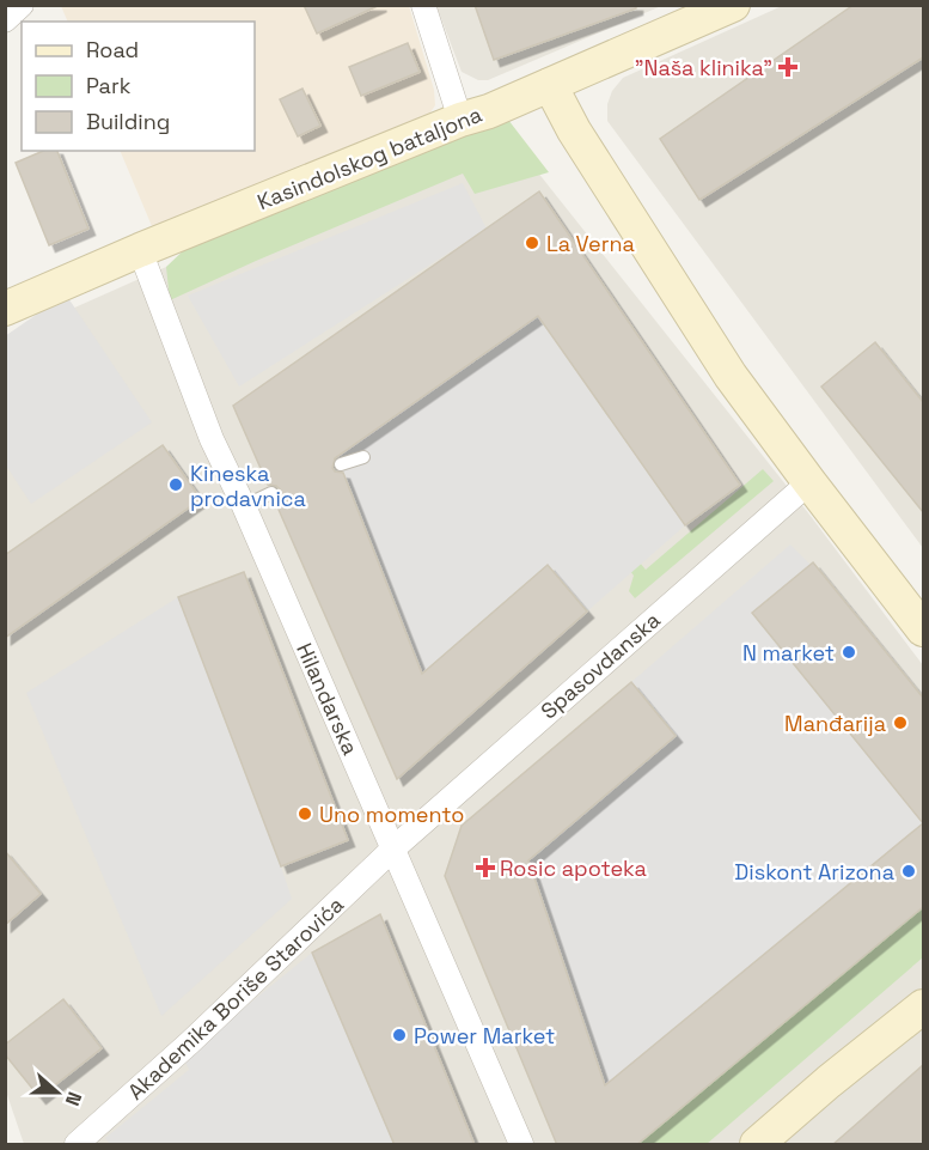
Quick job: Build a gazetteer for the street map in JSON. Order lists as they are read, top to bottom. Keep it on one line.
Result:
{"streets":{"street":["Kasindolskog bataljona","Spasovdanska","Hilandarska","Akademika Boriše Starovića"]},"crossings":[["Kasindolskog bataljona","Hilandarska"],["Spasovdanska","Hilandarska"],["Spasovdanska","Akademika Boriše Starovića"],["Hilandarska","Akademika Boriše Starovića"]],"places":{"health":["\"Naša klinika\"","Rosic apoteka"],"other":["La Verna","Kineska prodavnica","N market","Manđarija","Uno momento","Diskont Arizona","Power Market"]},"legend":["Road","Park","Building"],"north":"right"}
